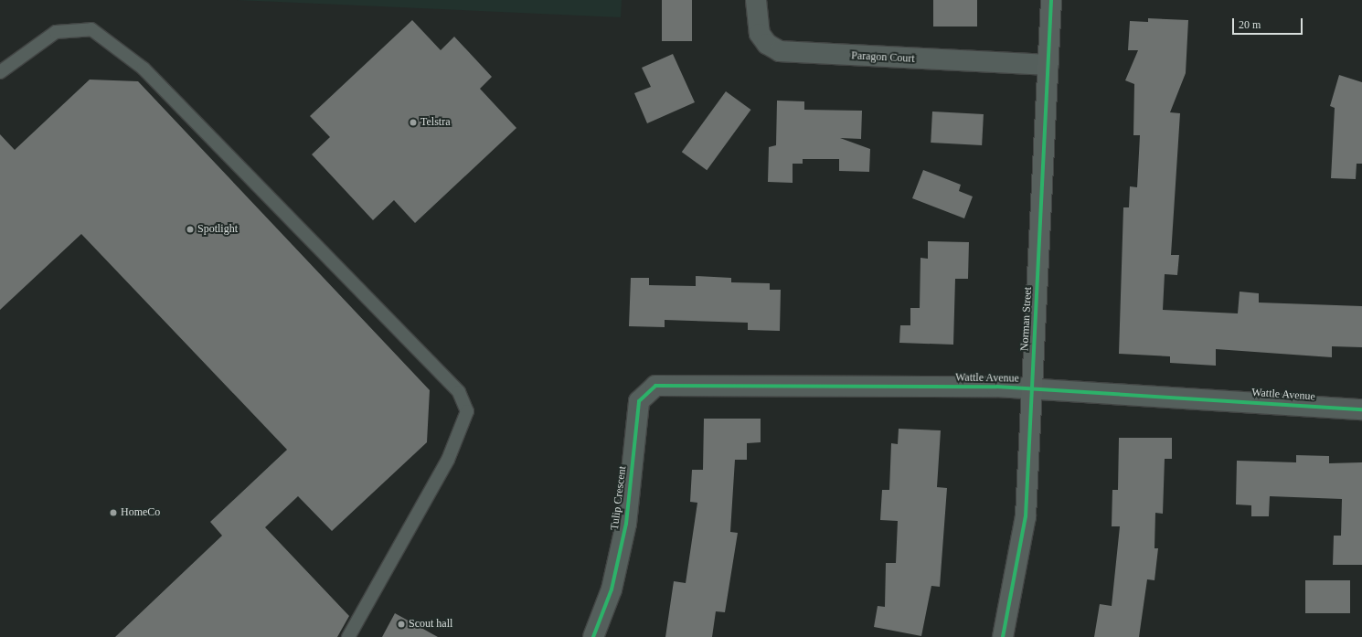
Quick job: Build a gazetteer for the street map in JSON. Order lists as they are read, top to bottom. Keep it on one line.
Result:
{"streets":{"main road":["Norman Street"],"street":["Paragon Court","Wattle Avenue","Tulip Crescent"]},"crossings":[["Paragon Court","Norman Street"],["Norman Street","Wattle Avenue"],["Wattle Avenue","Tulip Crescent"]],"places":["Telstra","Spotlight","HomeCo","Scout hall"],"scale_bar":"20 m"}
